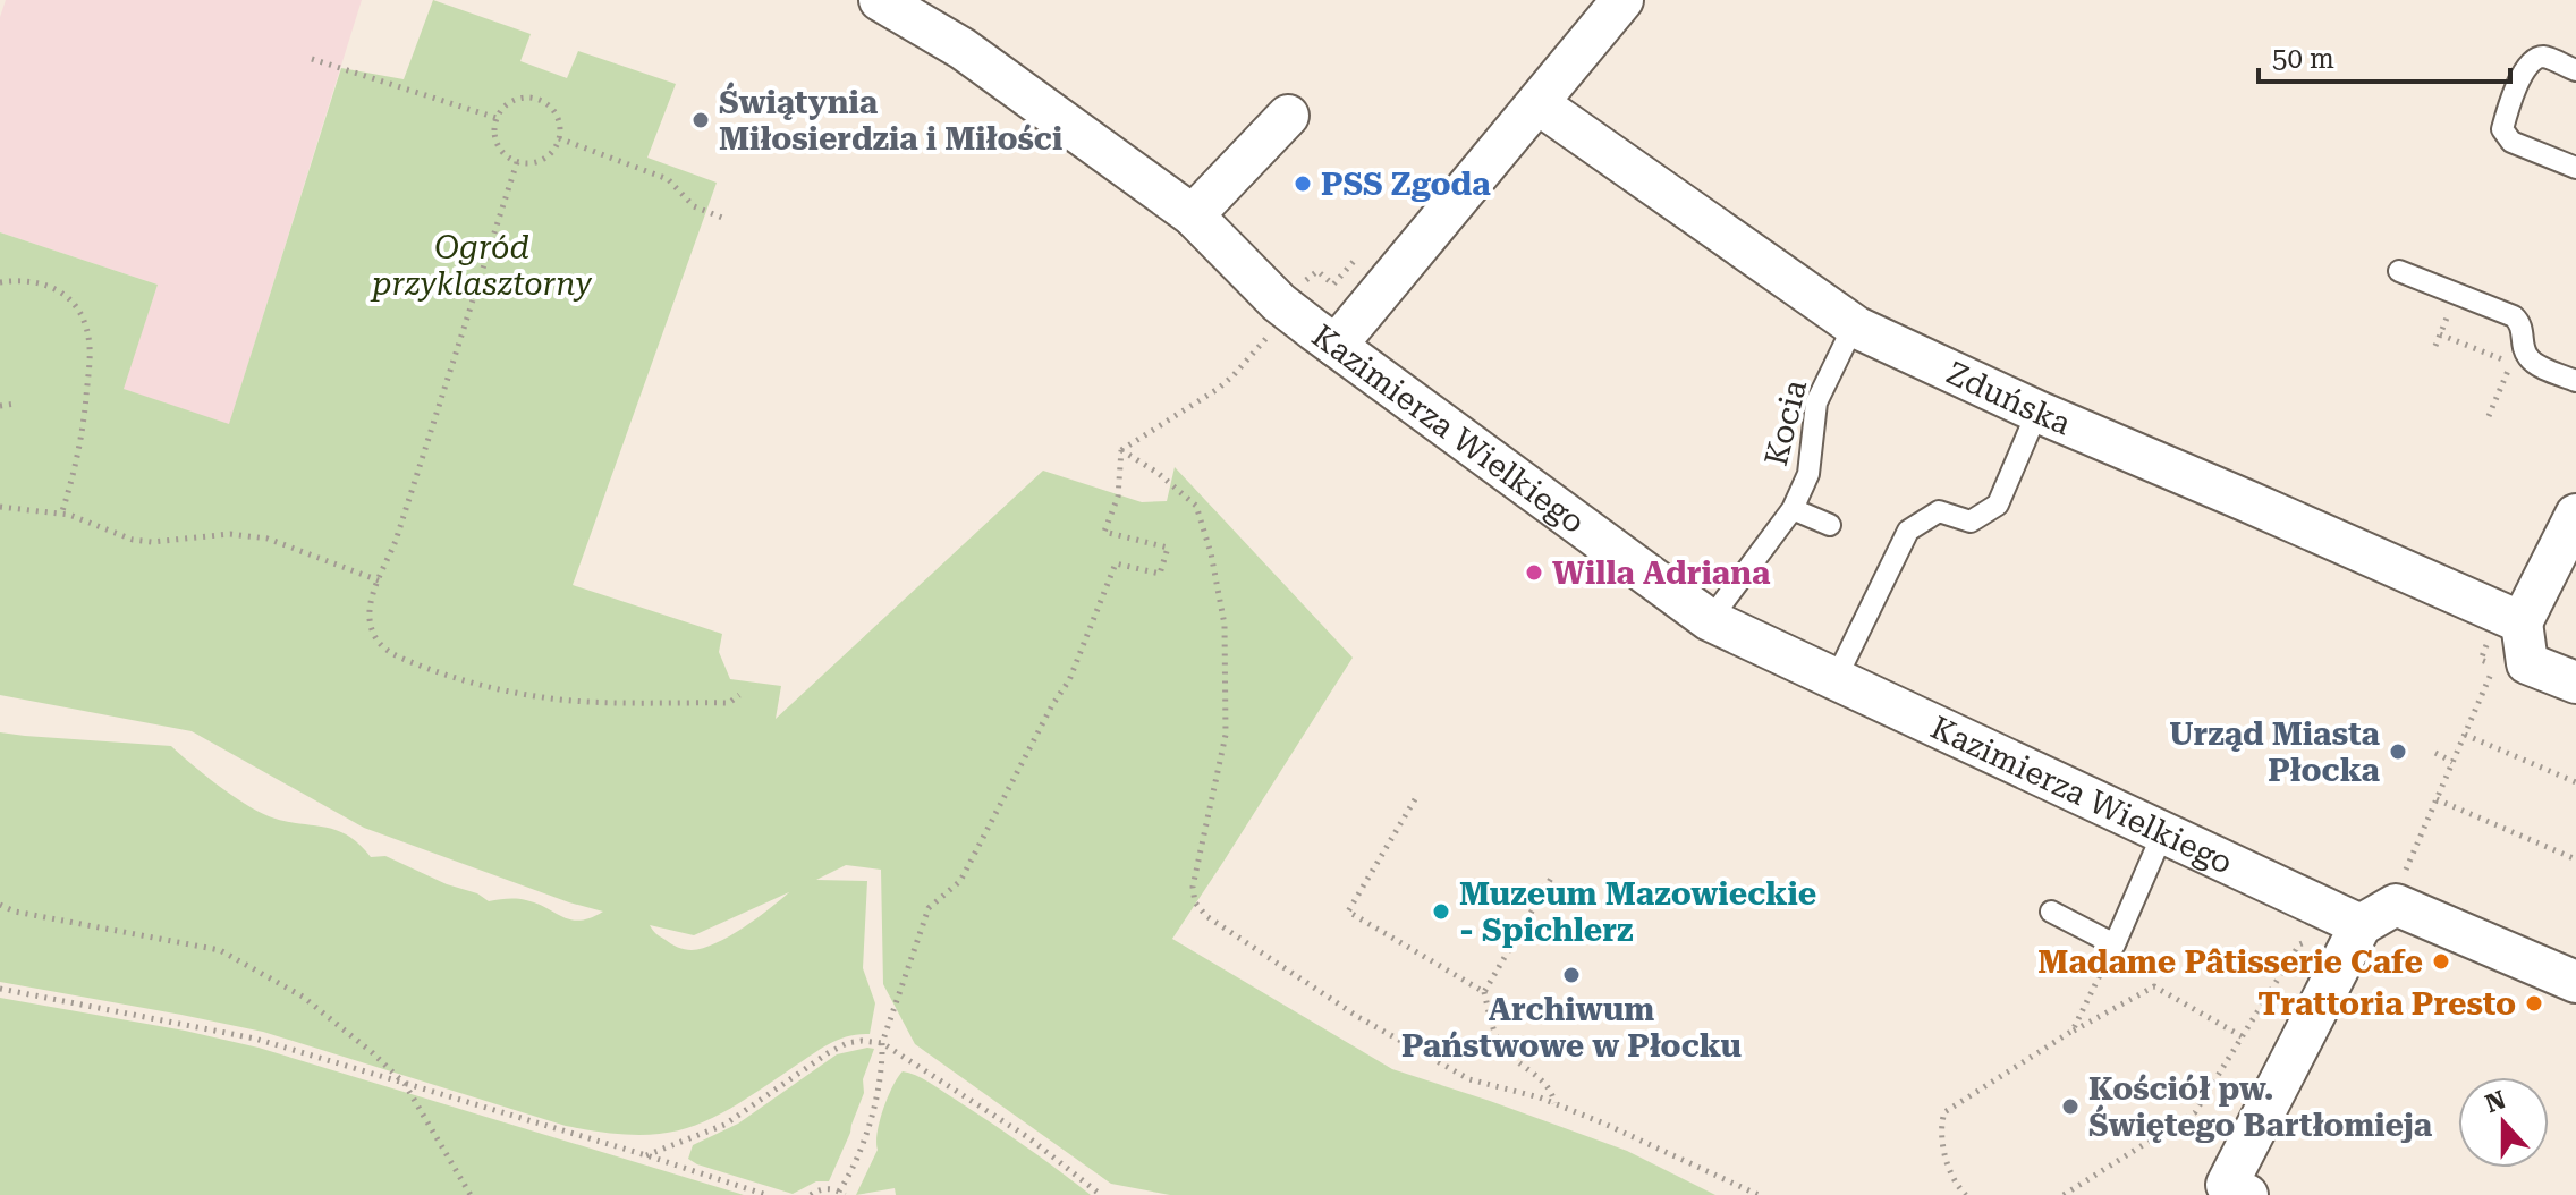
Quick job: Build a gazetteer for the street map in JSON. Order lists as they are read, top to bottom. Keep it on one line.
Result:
{"streets":{"street":["Zduńska","Kazimierza Wielkiego"],"lane":["Kocia"]},"crossings":[["Zduńska","Kocia"],["Kocia","Kazimierza Wielkiego"]],"parks":["Ogród przyklasztorny"],"places":["Świątynia Miłosierdzia i Miłości","PSS Zgoda","Willa Adriana","Urząd Miasta Płocka","Muzeum Mazowieckie - Spichlerz","Madame Pâtisserie Cafe","Archiwum Państwowe w Płocku","Trattoria Presto","Kościół pw. Świętego Bartłomieja"],"scale_bar":"50 m","north":"top"}
